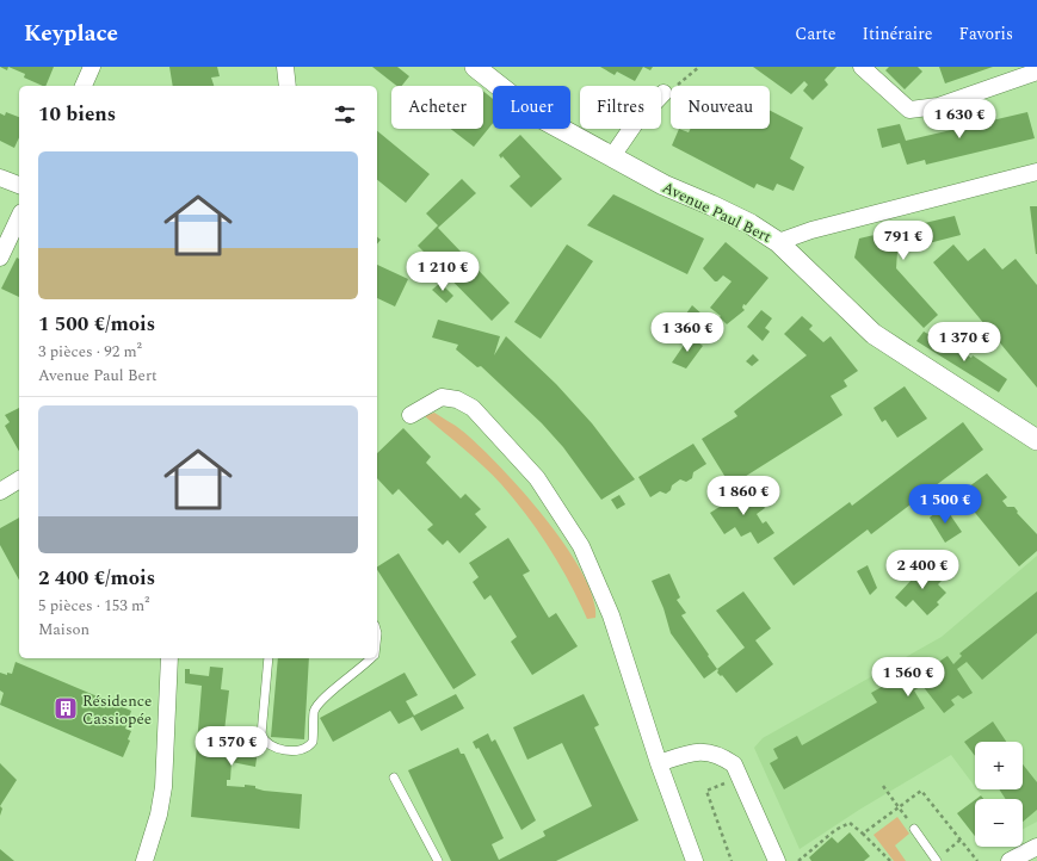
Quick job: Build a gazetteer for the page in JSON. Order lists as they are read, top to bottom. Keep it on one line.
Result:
{"streets":{"street":["Avenue Paul Bert"]},"places":{"building":["Résidence Cassiopée"]},"page":{"header":"Keyplace","nav":["Carte","Itinéraire","Favoris"],"chip":["Acheter","Louer","Filtres","Nouveau"],"heading":"10 biens","price":["1 630 €","791 €","1 210 €","1 360 €","1 370 €","1 860 €","1 500 €","2 400 €","1 560 €","1 570 €"],"list":[{"name":"1 500 €/mois","note":"3 pièces · 92 m² · Avenue Paul Bert"},{"name":"2 400 €/mois","note":"5 pièces · 153 m² · Maison"}],"map_buttons":["+","−"]}}
